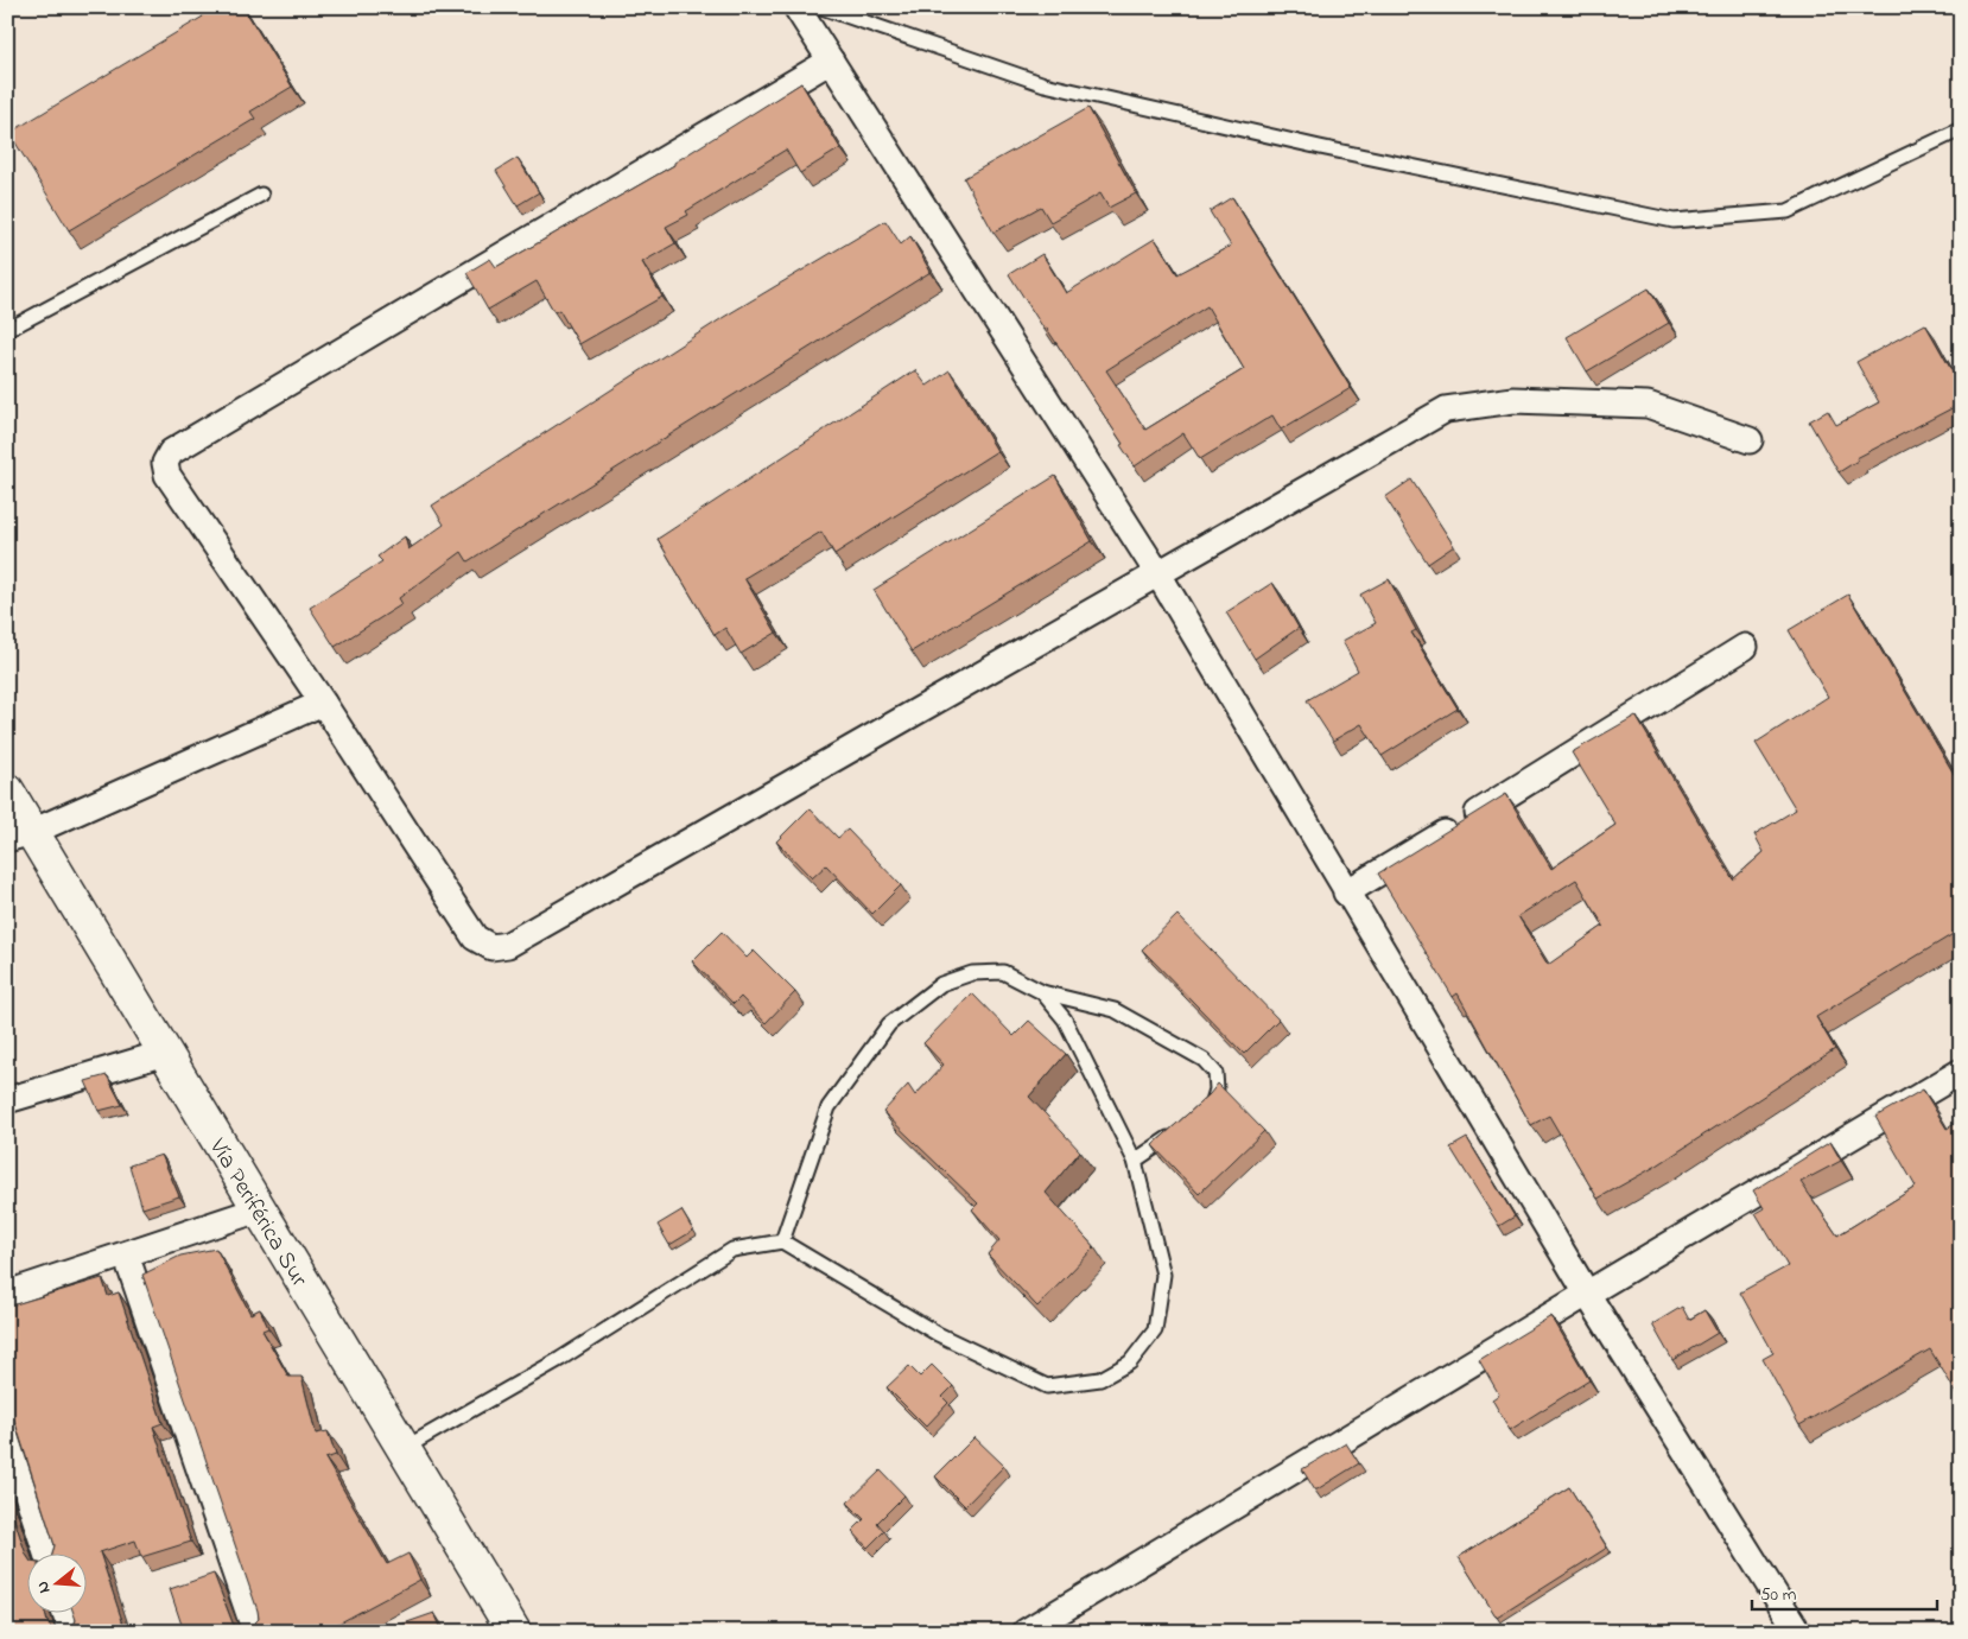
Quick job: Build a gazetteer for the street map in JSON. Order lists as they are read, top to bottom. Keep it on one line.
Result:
{"streets":{"highway":["Vía Periférica Sur"]},"scale_bar":"50 m","north":"left"}
